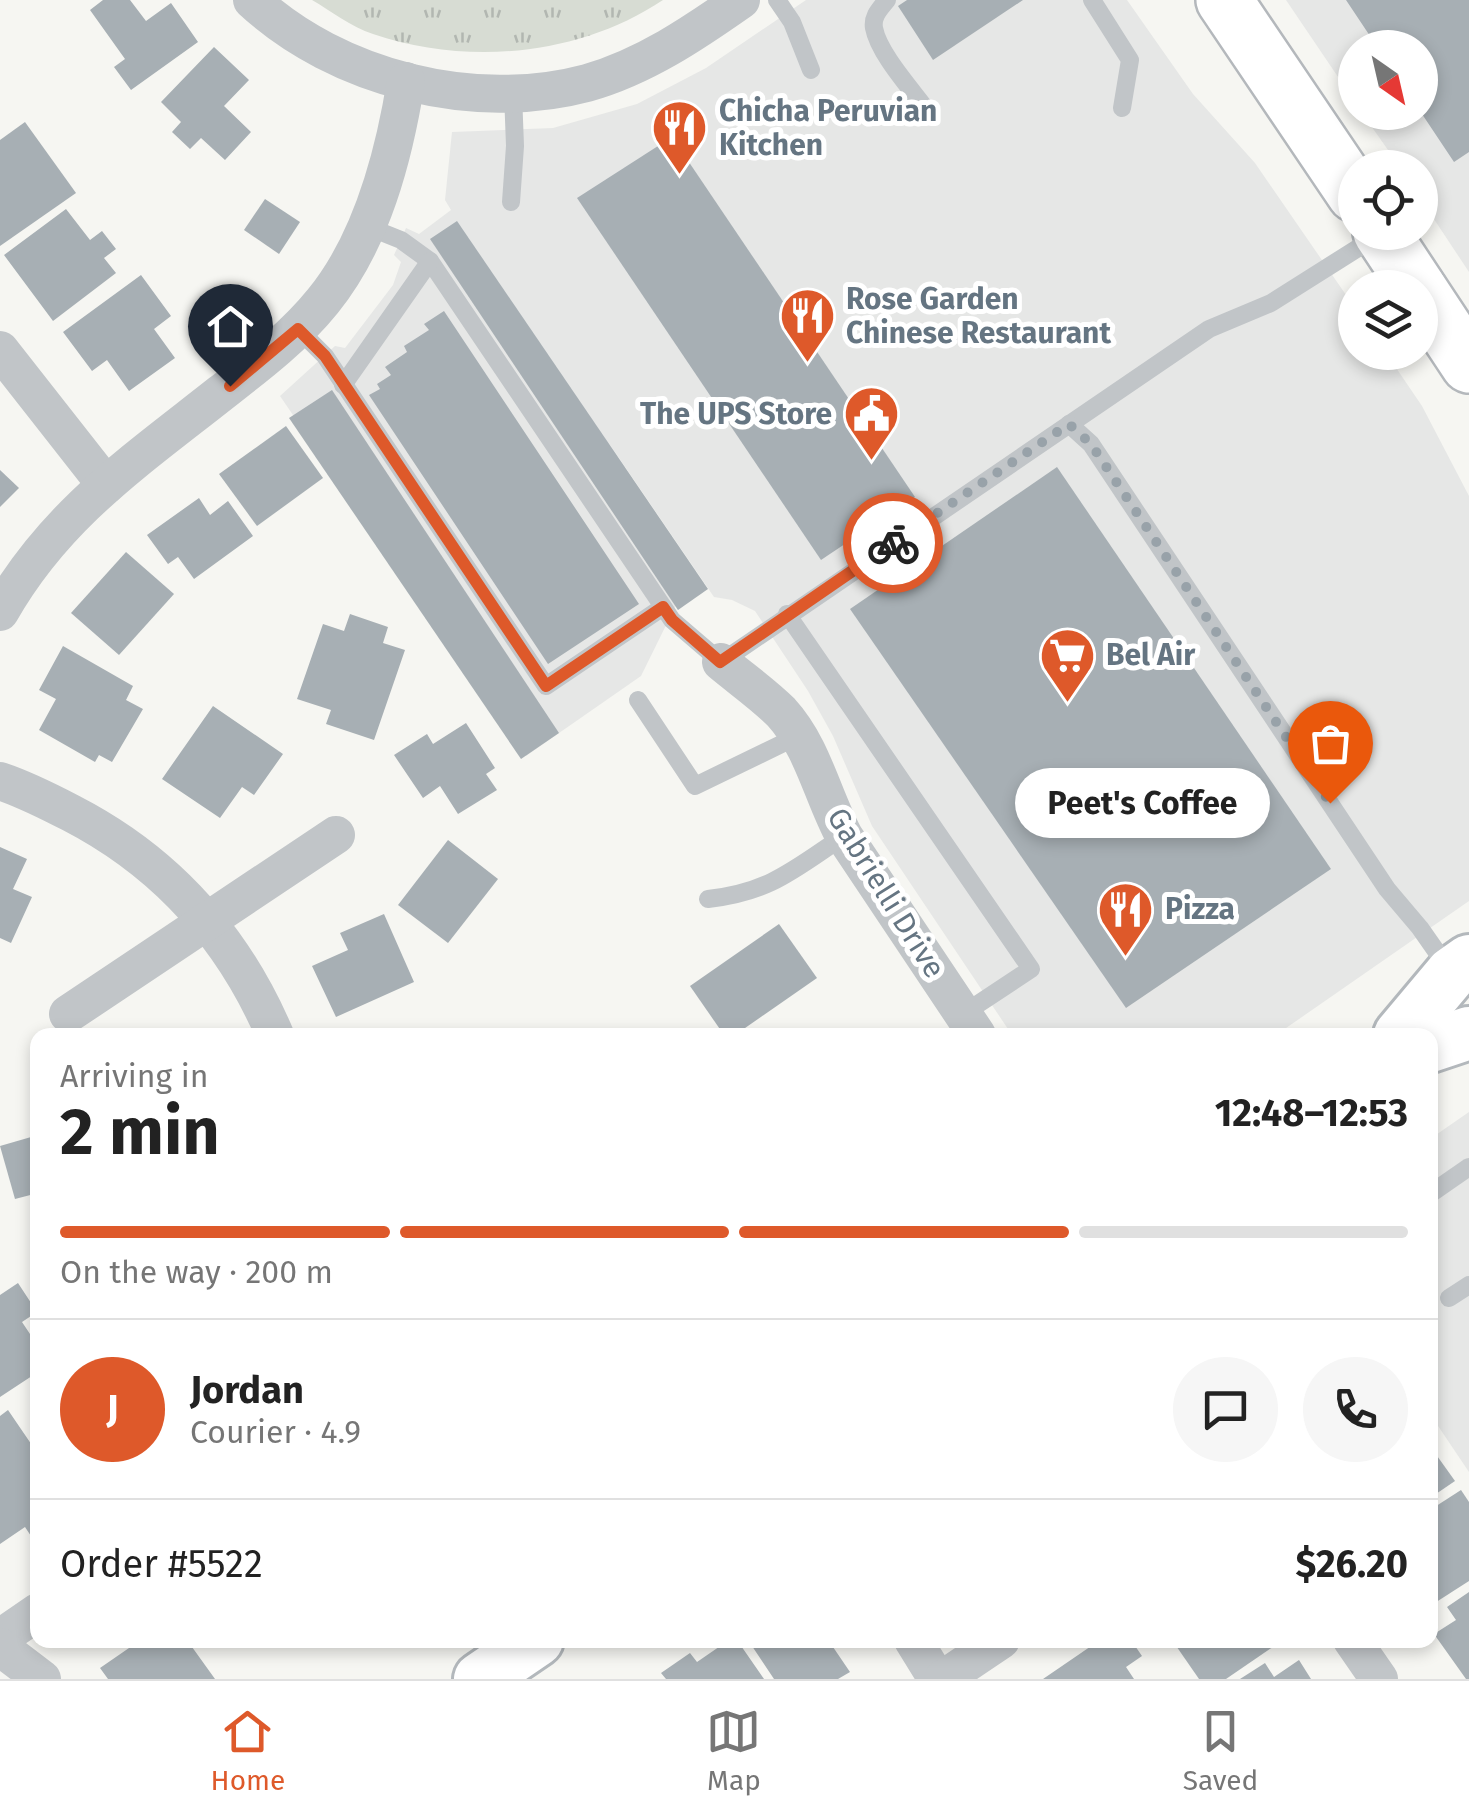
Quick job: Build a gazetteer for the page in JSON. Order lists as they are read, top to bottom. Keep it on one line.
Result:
{"streets":{"street":["Gabrielli Drive"]},"places":{"restaurant":["Chicha Peruvian Kitchen","Rose Garden Chinese Restaurant","Pizza"],"public building":["The UPS Store"],"supermarket":["Bel Air"],"other":["Peet's Coffee"]},"north":"bottom right","page":{"bubble":"Peet's Coffee","heading":["2 min","Arriving in","12:48–12:53"],"panel":["Jordan","Courier · 4.9","Order #5522","$26.20"],"bar":"On the way · 200 m","round":"J","tabs":["Home","Map","Saved"]}}
